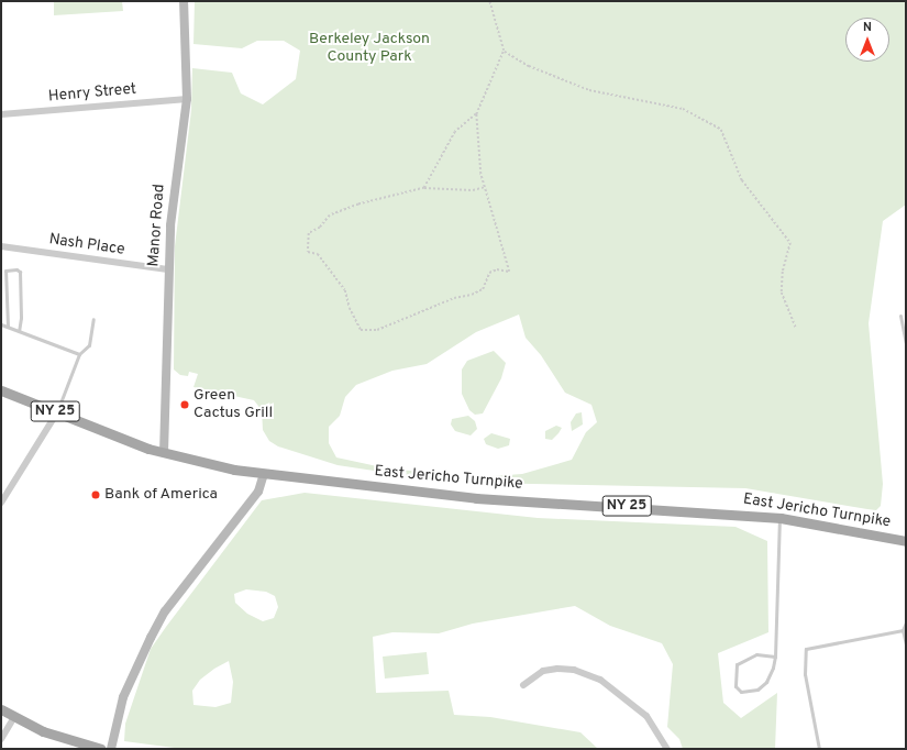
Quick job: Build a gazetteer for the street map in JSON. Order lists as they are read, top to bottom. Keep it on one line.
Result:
{"streets":{"main road":["NY 25","East Jericho Turnpike"],"street":["Henry Street","Manor Road","Nash Place"]},"crossings":[["Henry Street","Manor Road"],["Manor Road","Nash Place"],["Manor Road","East Jericho Turnpike"]],"parks":["Berkeley Jackson County Park"],"places":["Green Cactus Grill","Bank of America"],"north":"top"}
